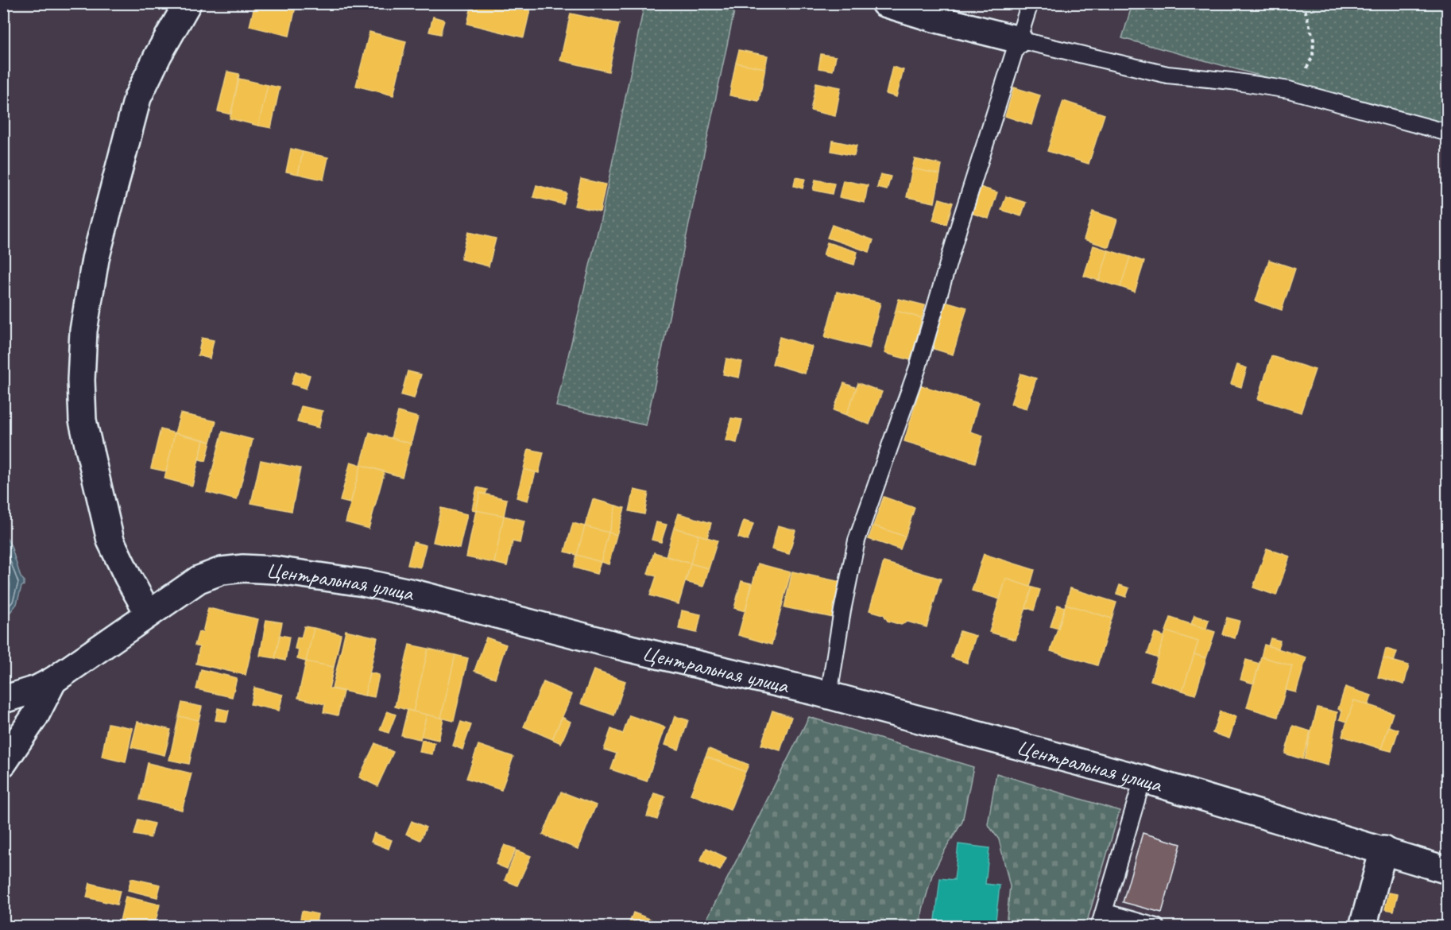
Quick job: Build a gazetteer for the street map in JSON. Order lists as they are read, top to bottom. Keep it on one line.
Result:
{"streets":{"street":["Центральная улица"]}}
